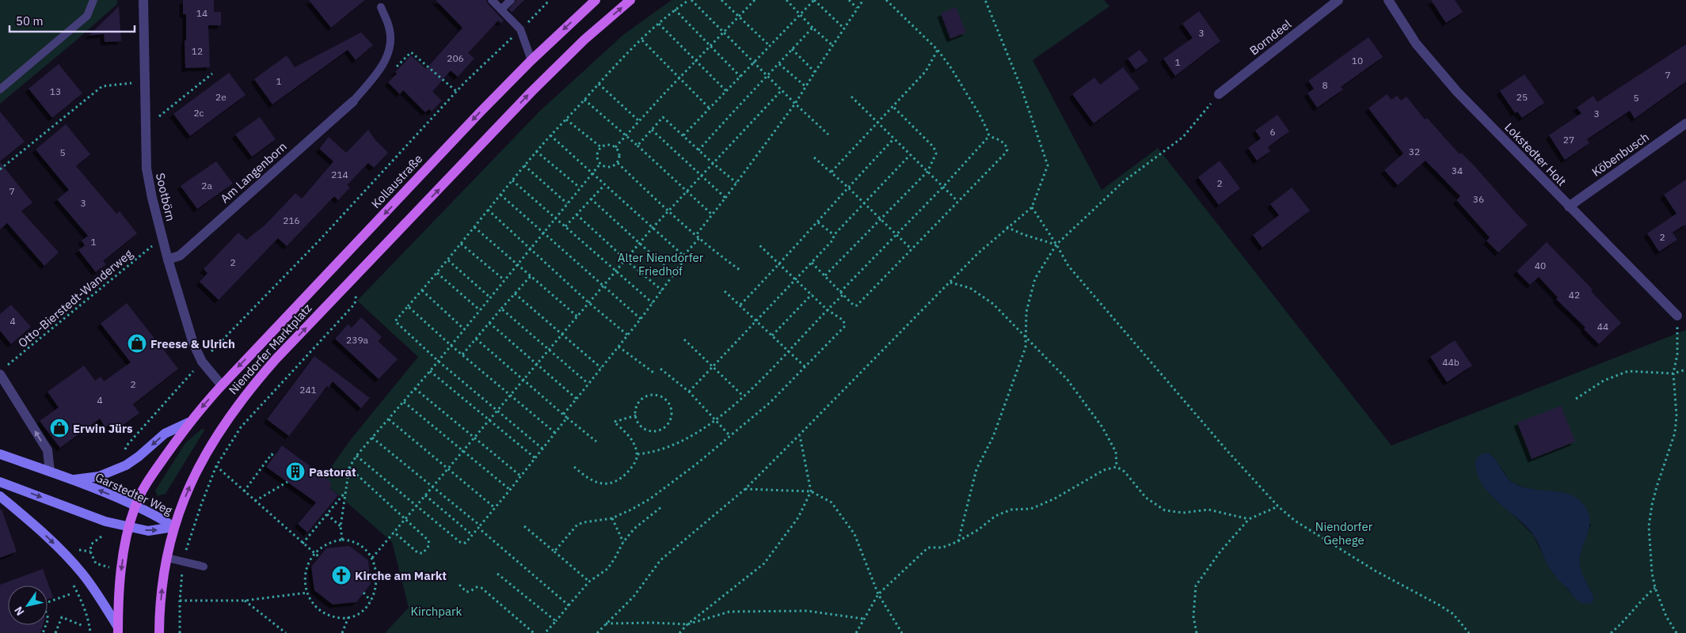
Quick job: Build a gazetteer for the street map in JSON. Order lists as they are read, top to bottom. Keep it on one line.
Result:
{"streets":{"main road":["Kollaustraße","Niendorfer Marktplatz","Garstedter Weg"],"street":["Borndeel","Lokstedter Holt","Köbenbusch","Am Langenborn","Sootbörn"],"path":["Otto-Bierstedt-Wanderweg"]},"crossings":[["Lokstedter Holt","Köbenbusch"],["Am Langenborn","Sootbörn"],["Kollaustraße","Sootbörn"],["Kollaustraße","Niendorfer Marktplatz"],["Sootbörn","Otto-Bierstedt-Wanderweg"],["Sootbörn","Niendorfer Marktplatz"],["Niendorfer Marktplatz","Garstedter Weg"]],"parks":["Alter Niendorfer Friedhof","Niendorfer Gehege","Kirchpark"],"places":{"shop":["Freese & Ulrich","Erwin Jürs"],"building":["Pastorat"],"church":["Kirche am Markt"]},"house_numbers":["14","3","12","206","10","1","7","1","8","13","2e","25","5","2c","3","6","27","32","5","34","214","2","2a","7","36","3","216","2","1","2","40","42","4","44","239a","44b","2","241","4"],"scale_bar":"50 m","north":"bottom left"}
